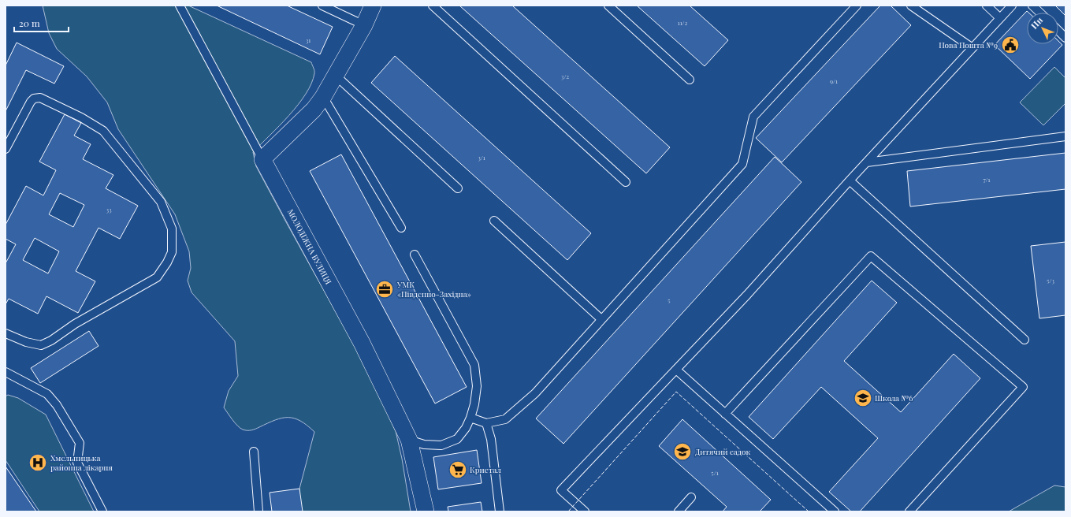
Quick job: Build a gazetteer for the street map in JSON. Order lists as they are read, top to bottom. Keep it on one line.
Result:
{"streets":{"street":["МОЛОДІЖНА ВУЛИЦЯ"]},"places":{"public building":["Нова Пошта №9"],"office":["УМК «Південно-Західна»"],"school or university":["Школа №6","Дитячий садок"],"hospital":["Хмельницька районна лікарня"],"supermarket":["Кристал"]},"house_numbers":["11/2","31","3/2","9/1","3/1","7/1","33","5/3","5","5/1"],"scale_bar":"20 m","north":"top left"}
